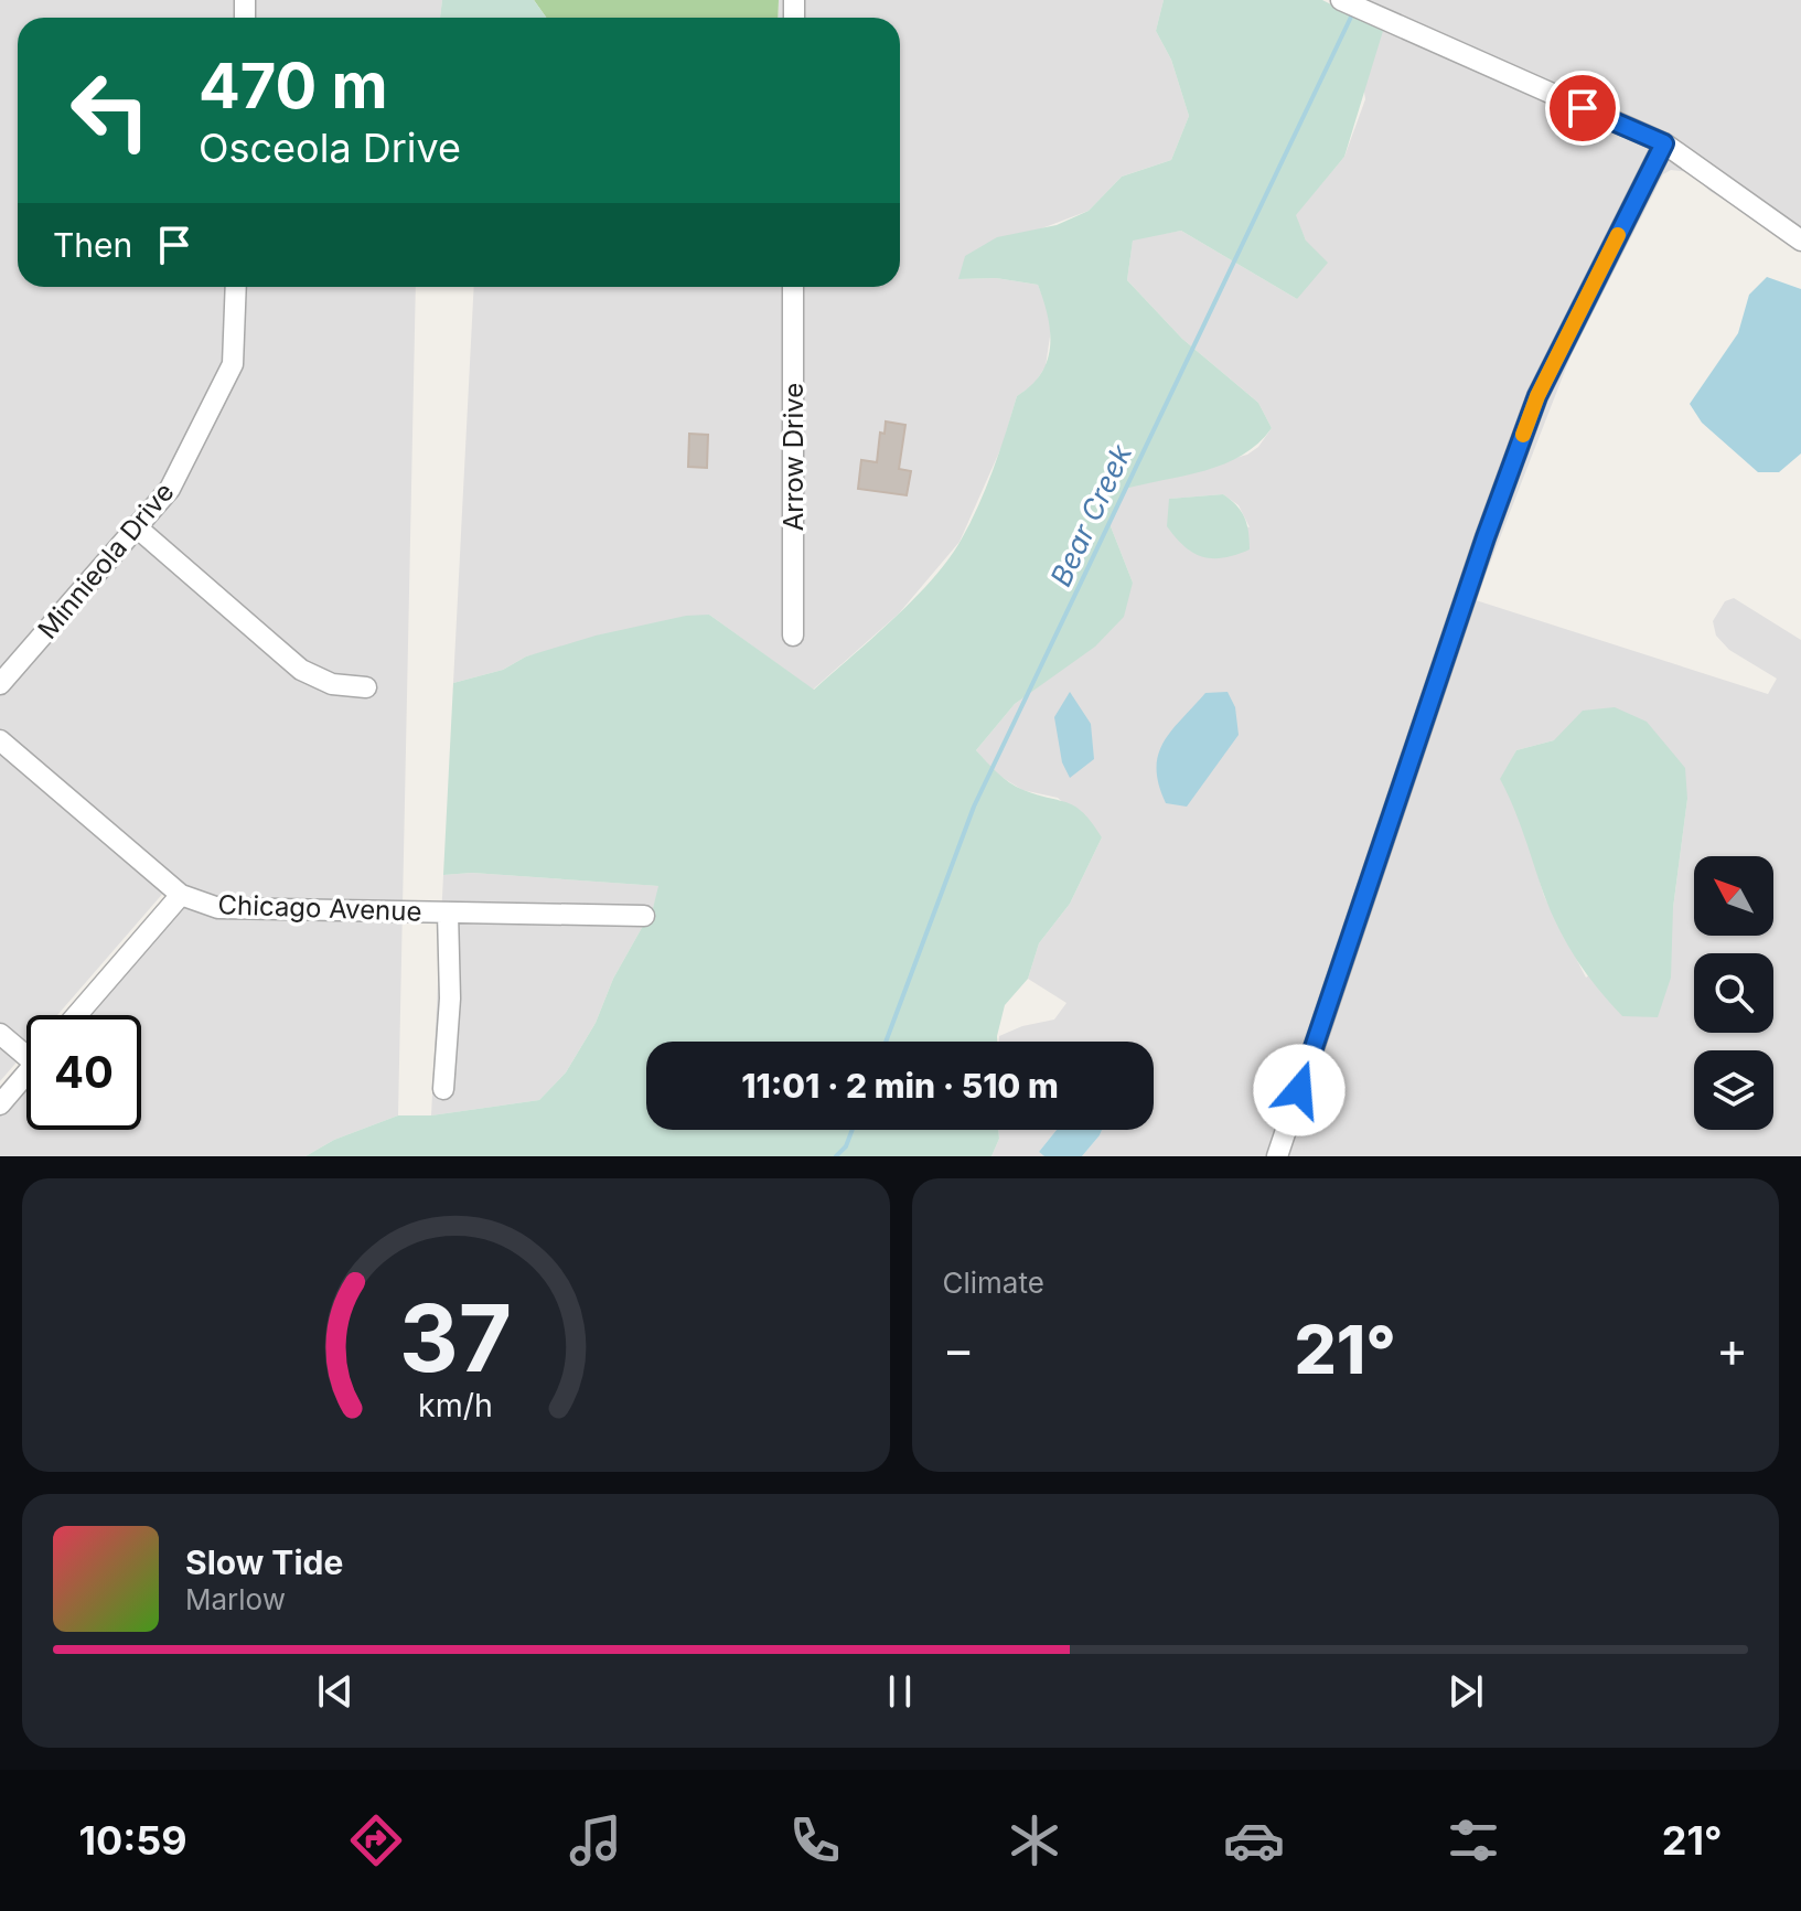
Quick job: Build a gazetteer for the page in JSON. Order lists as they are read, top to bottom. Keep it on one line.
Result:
{"streets":{"street":["Arrow Drive","Minnieola Drive","Chicago Avenue"]},"water":["Bear Creek"],"north":"top left","page":{"turn":["470 m","Osceola Drive"],"then":"Then","limit":"40","trip":"11:01 · 2 min · 510 m","tile":"Climate","heat":["−","21°","+"],"song":["Slow Tide","Marlow"],"tabs":["10:59","21°"],"gauge":["37","km/h"]}}
